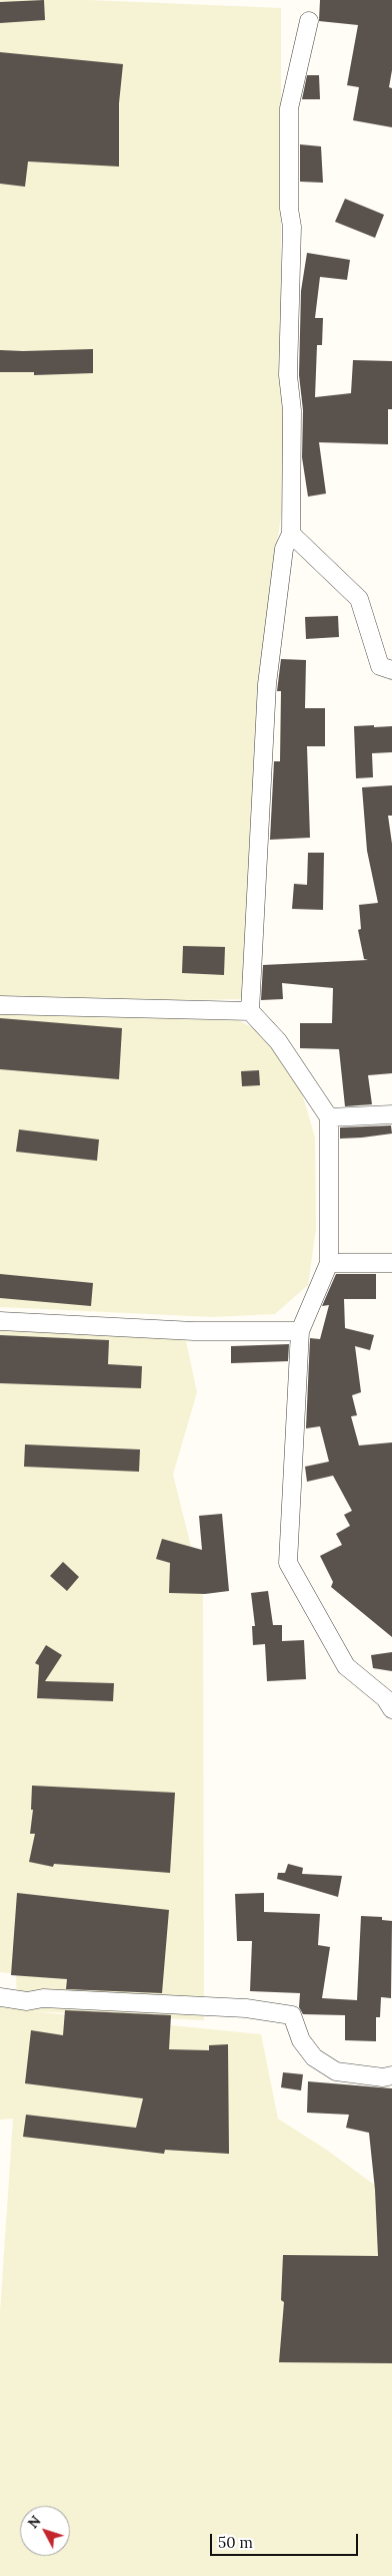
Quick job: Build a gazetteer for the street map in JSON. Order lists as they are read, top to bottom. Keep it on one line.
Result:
{"scale_bar":"50 m","north":"top left"}
